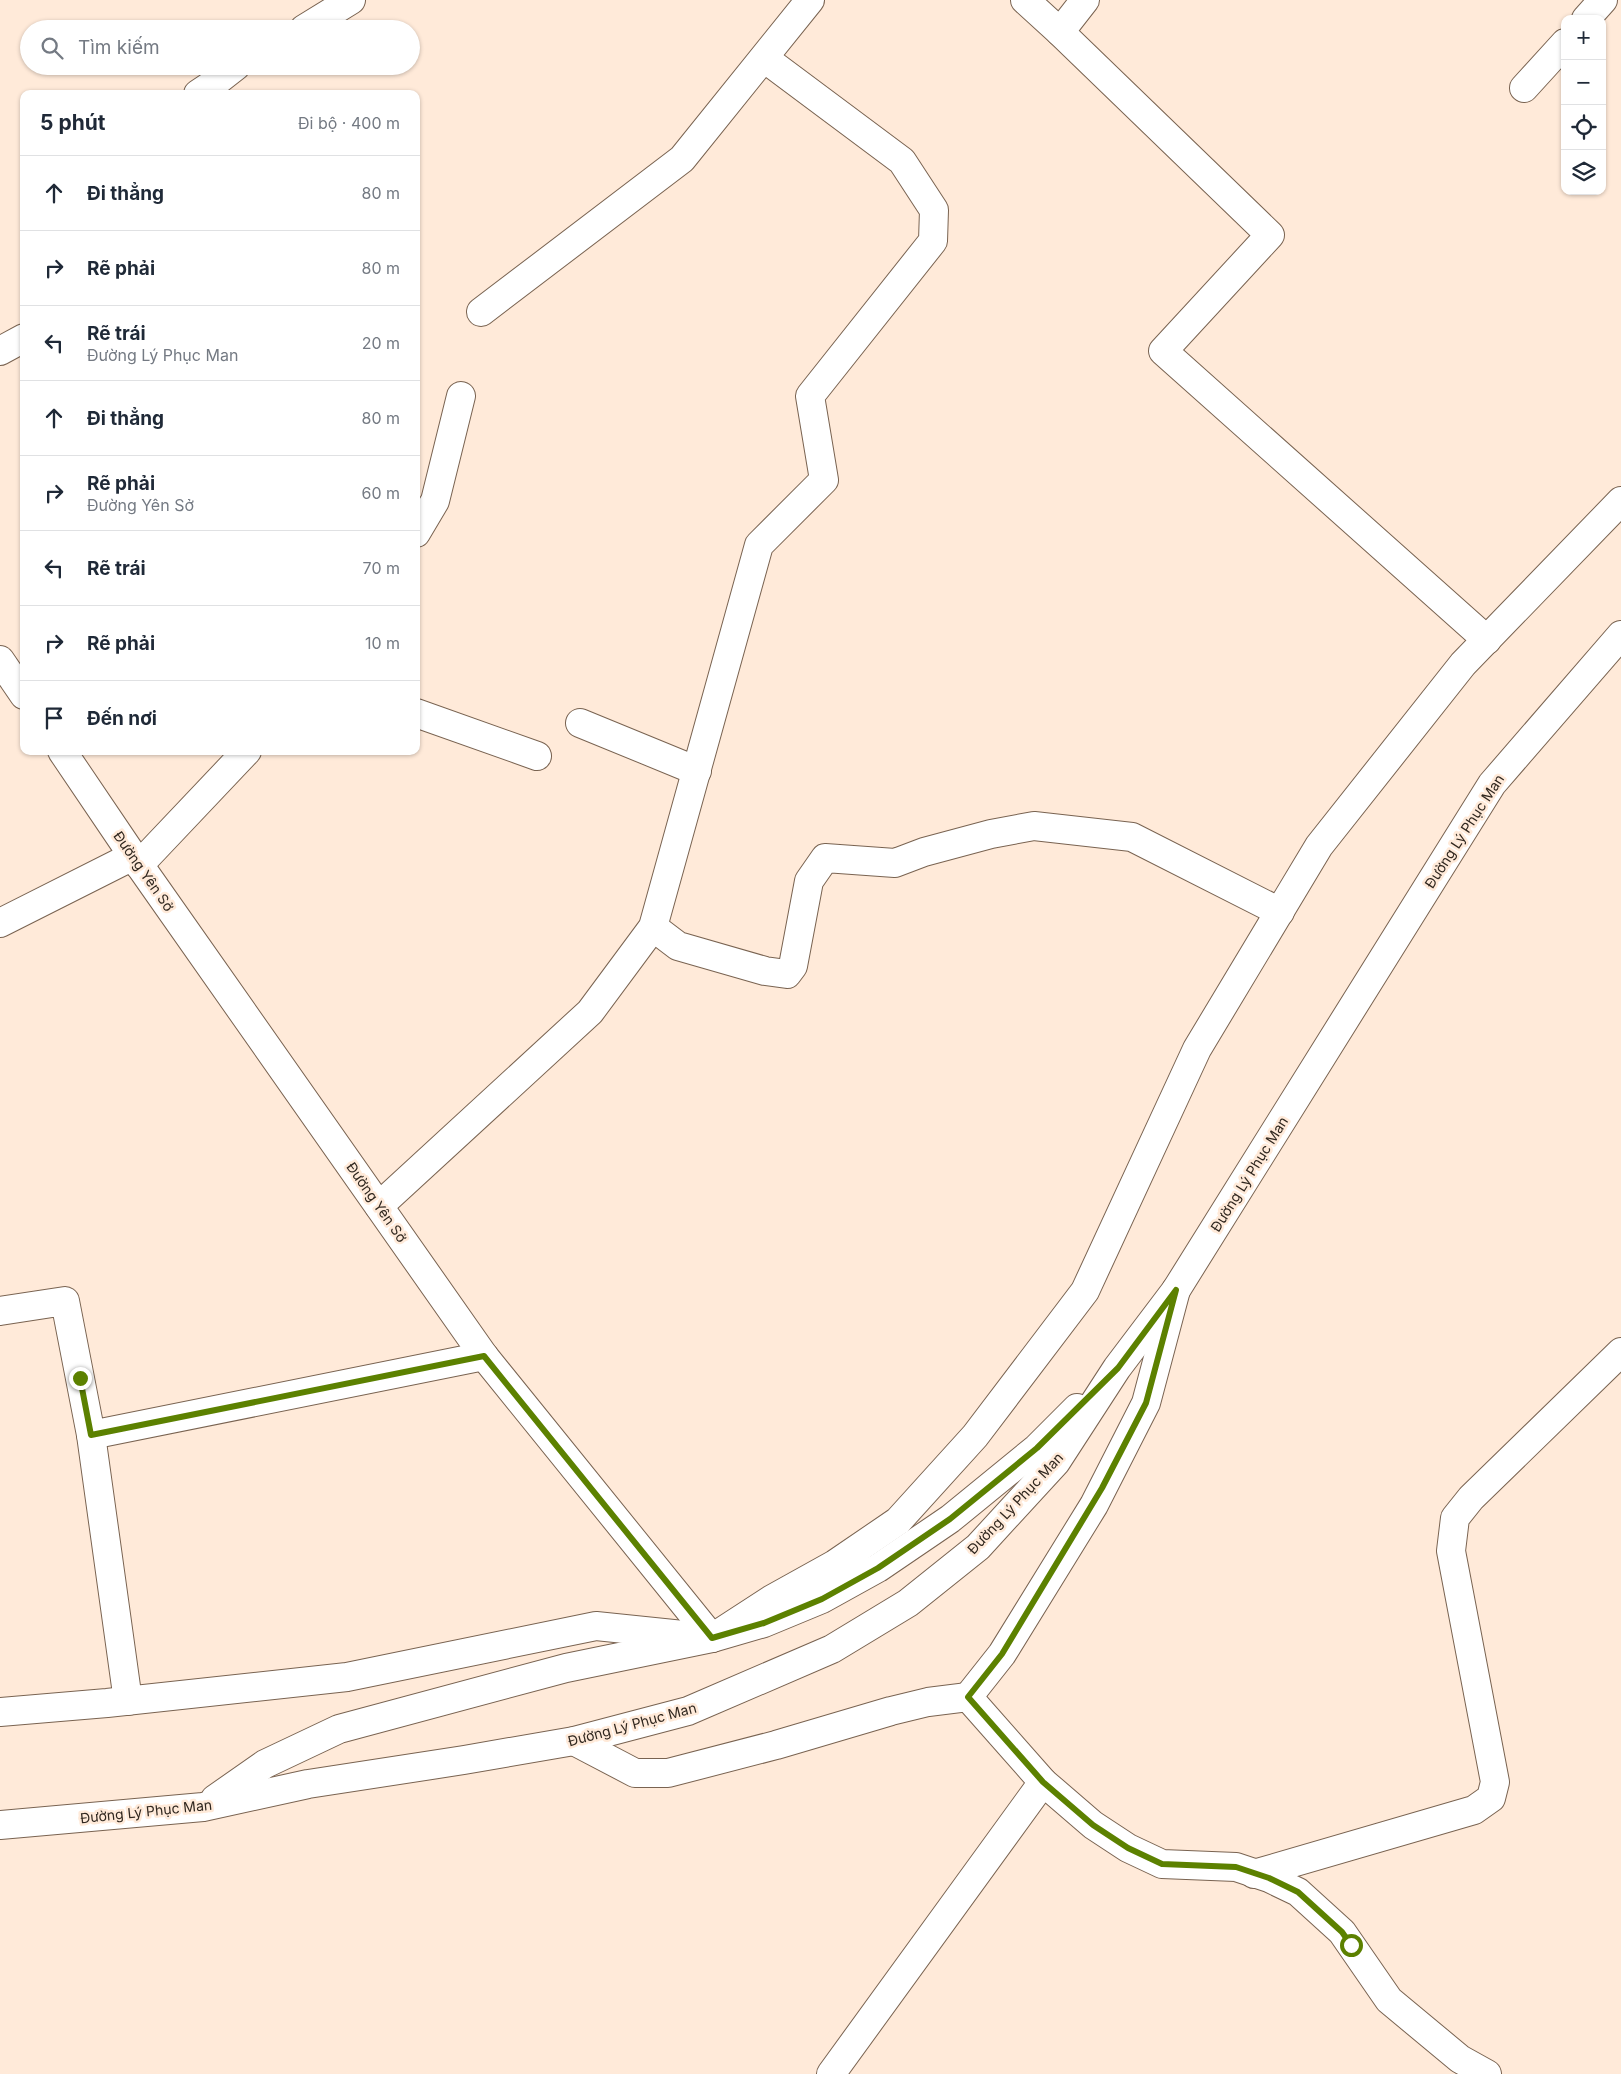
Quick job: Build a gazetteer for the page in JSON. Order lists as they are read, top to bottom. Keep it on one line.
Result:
{"streets":{"street":["Đường Lý Phục Man","Đường Yên Sở"]},"page":{"map_buttons":["+","−"],"search":"Tìm kiếm","heading":["5 phút","Đi bộ · 400 m"],"list":[["Đi thẳng","80 m"],["Rẽ phải","80 m"],["Rẽ trái","Đường Lý Phục Man","20 m"],["Đi thẳng","80 m"],["Rẽ phải","Đường Yên Sở","60 m"],["Rẽ trái","70 m"],["Rẽ phải","10 m"],"Đến nơi"]}}
